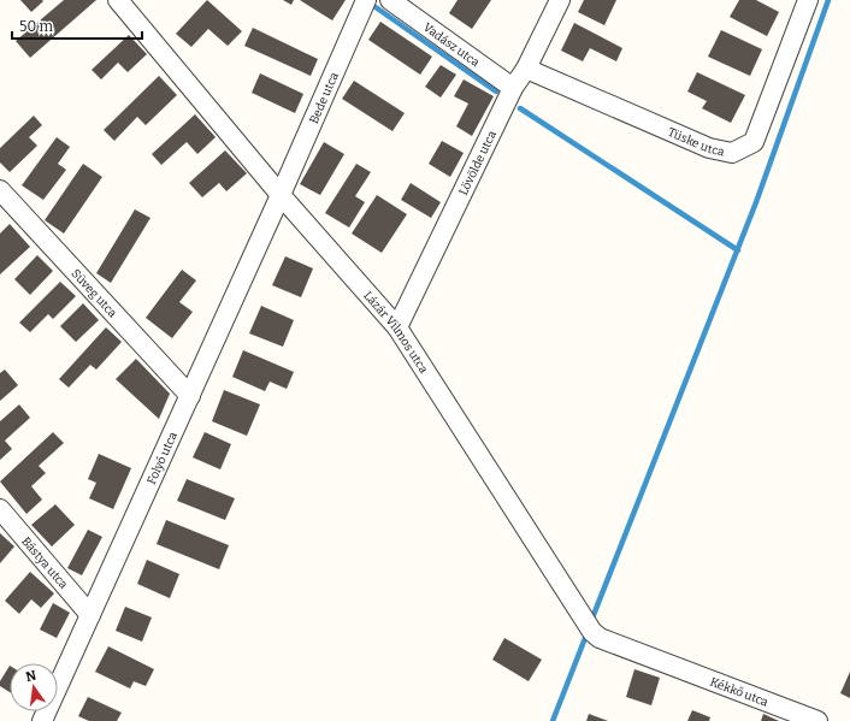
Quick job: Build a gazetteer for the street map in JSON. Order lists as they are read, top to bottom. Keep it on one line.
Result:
{"streets":{"street":["Vadász utca","Bede utca","Tüske utca","Lövölde utca","Süveg utca","Lázár Vilmos utca","Folyó utca","Bástya utca","Kékkő utca"]},"crossings":[["Vadász utca","Lövölde utca"],["Bede utca","Lázár Vilmos utca"],["Bede utca","Folyó utca"],["Tüske utca","Lövölde utca"],["Lövölde utca","Lázár Vilmos utca"],["Süveg utca","Folyó utca"],["Lázár Vilmos utca","Folyó utca"],["Lázár Vilmos utca","Kékkő utca"],["Folyó utca","Bástya utca"]],"scale_bar":"50 m","north":"top"}
